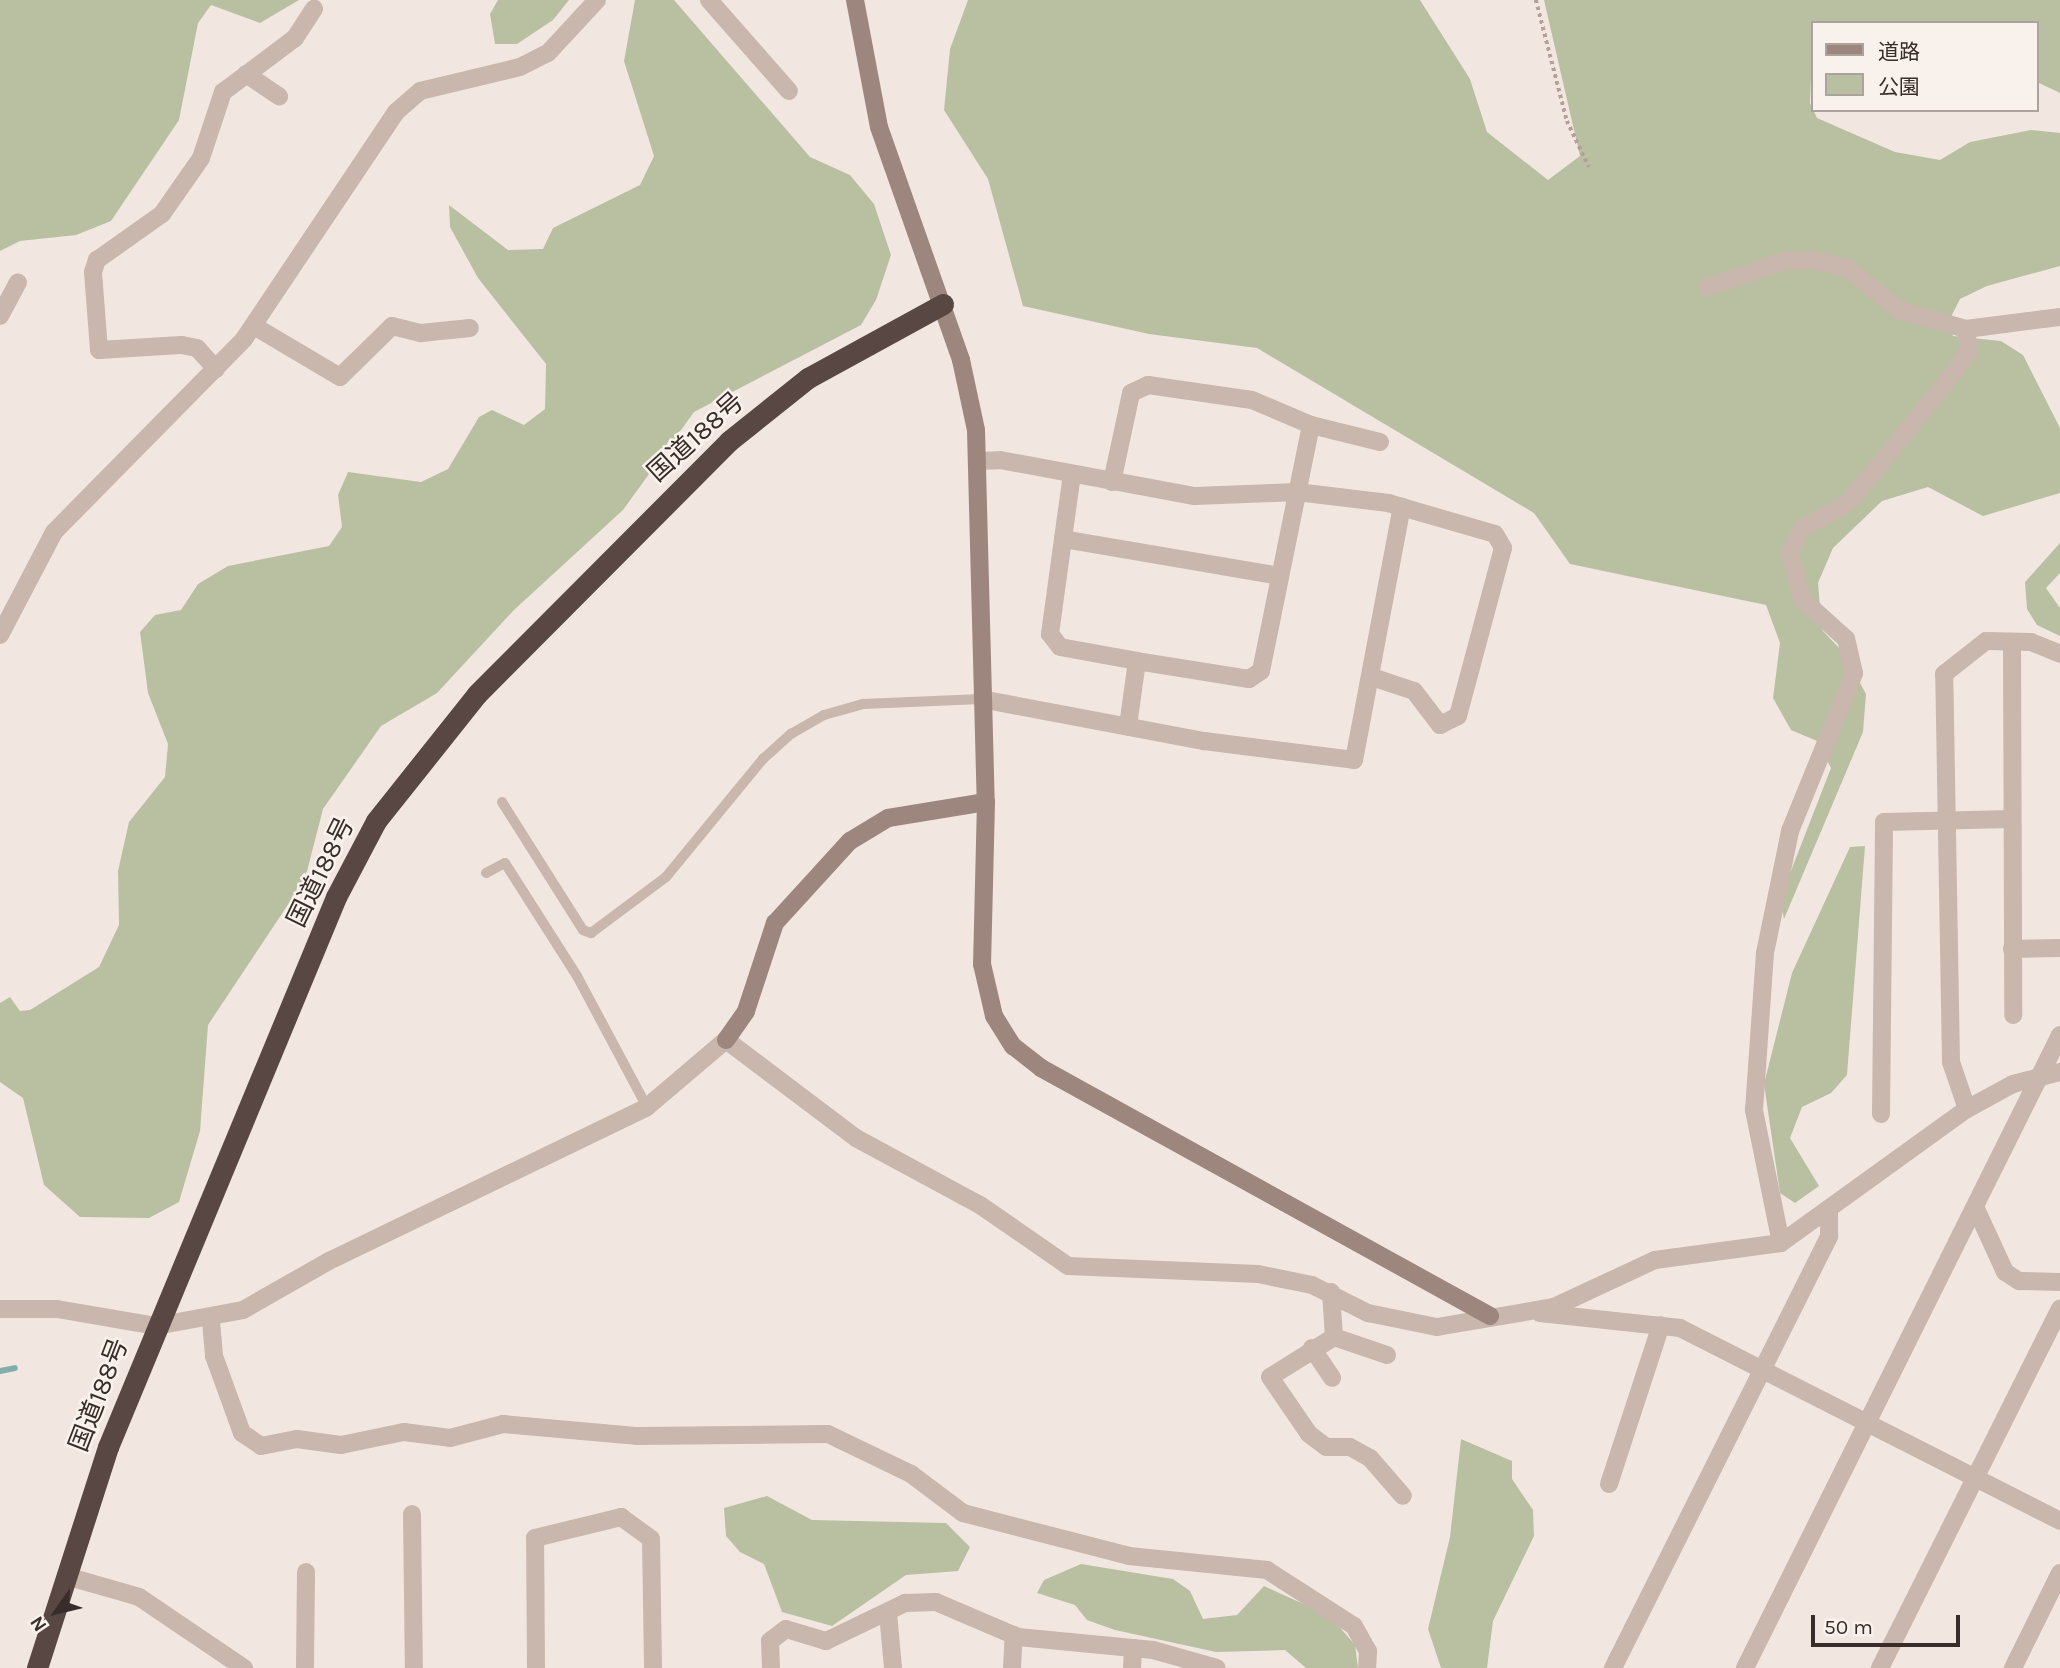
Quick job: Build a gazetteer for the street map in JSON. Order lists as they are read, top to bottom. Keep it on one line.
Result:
{"streets":{"highway":["国道188号"]},"legend":["道路","公園"],"scale_bar":"50 m","north":"bottom left"}
